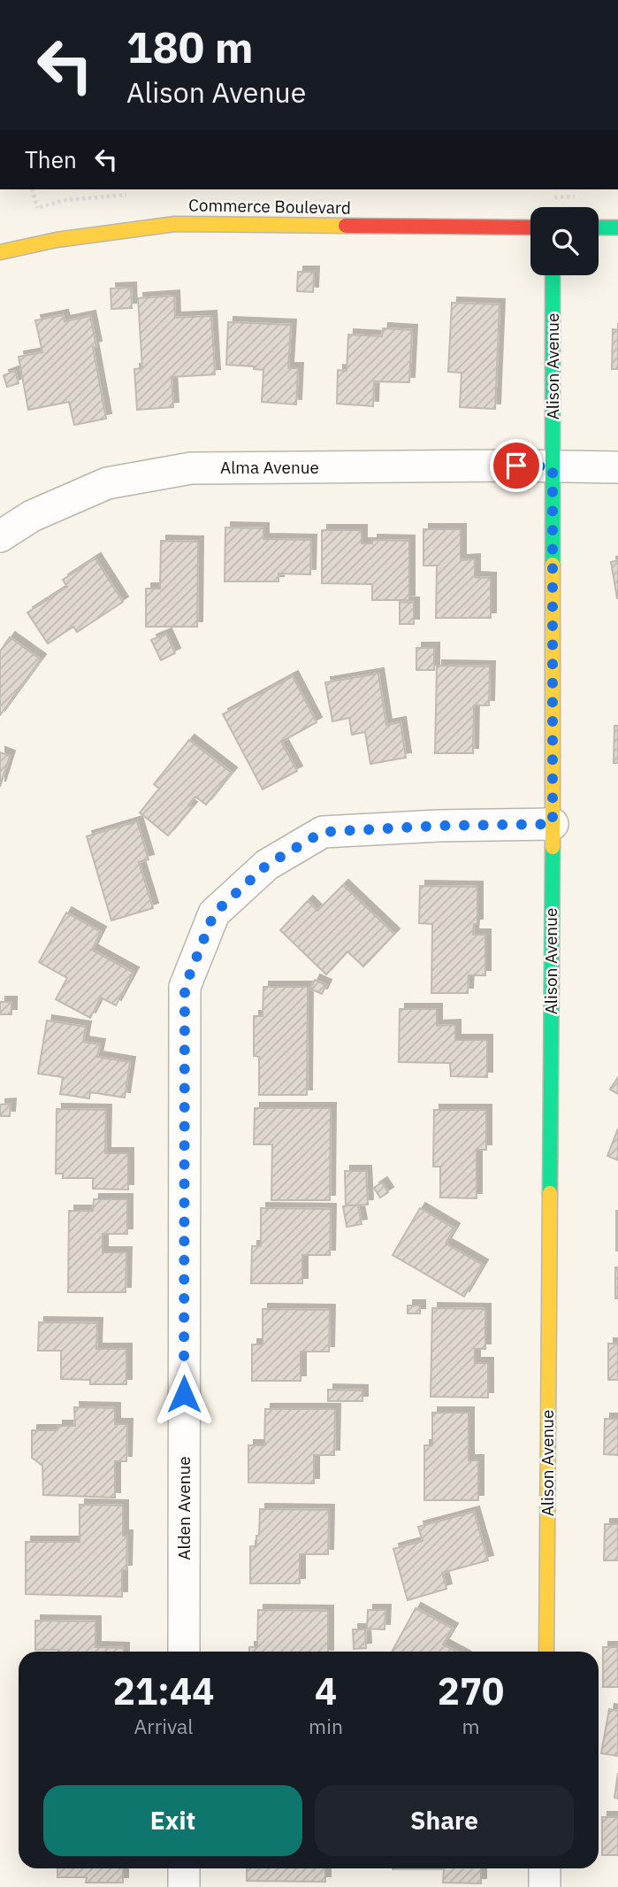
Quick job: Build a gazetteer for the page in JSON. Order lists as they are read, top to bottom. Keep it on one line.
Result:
{"streets":{"street":["Commerce Boulevard","Alison Avenue","Alma Avenue","Alden Avenue"]},"crossings":[["Alison Avenue","Alma Avenue"],["Alison Avenue","Alden Avenue"]],"page":{"turn":["180 m","Alison Avenue"],"then":"Then","eta":["21:44","Arrival","4","min","270","m"],"buttons":["Exit","Share"]}}
